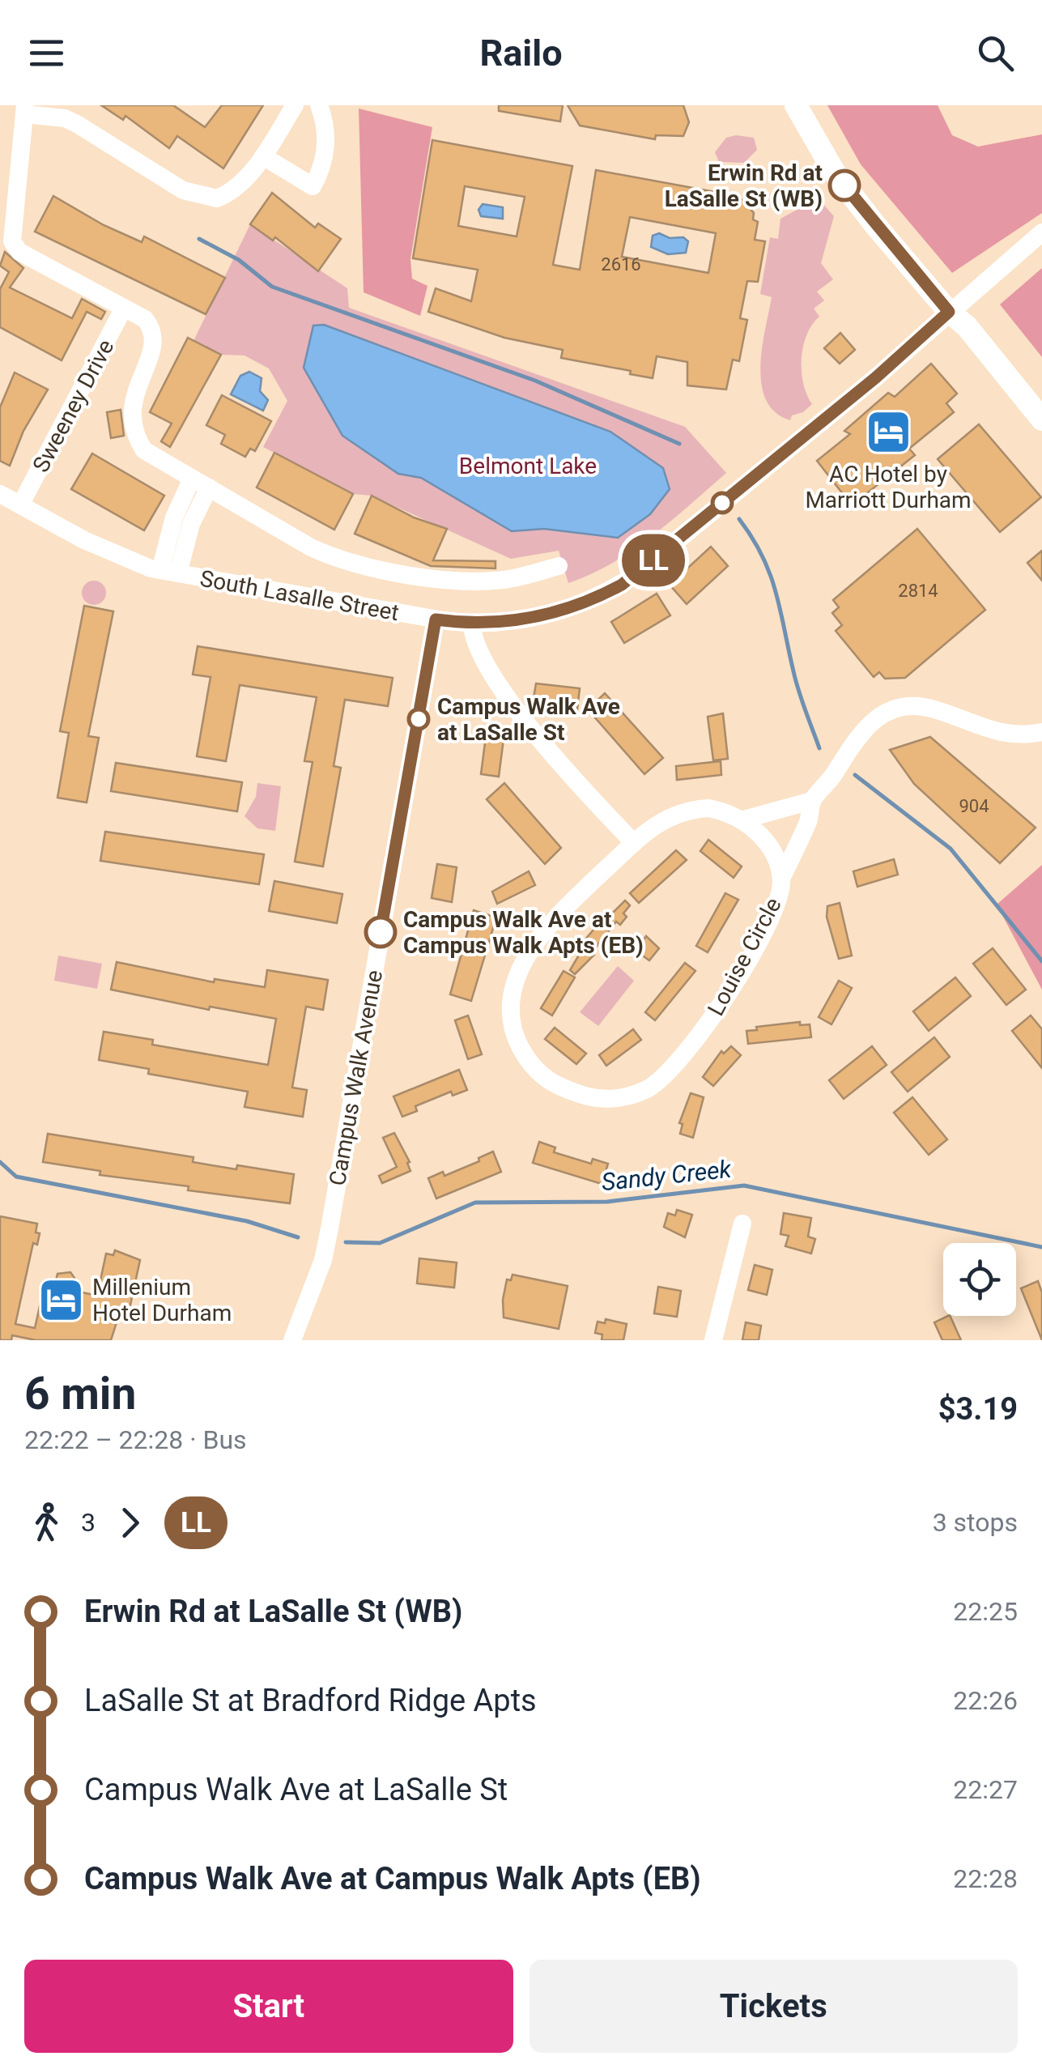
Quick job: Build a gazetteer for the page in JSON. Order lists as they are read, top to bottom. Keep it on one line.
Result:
{"streets":{"street":["Sweeney Drive","South Lasalle Street","Louise Circle","Campus Walk Avenue"]},"crossings":[["Sweeney Drive","South Lasalle Street"],["South Lasalle Street","Campus Walk Avenue"]],"water":["Sandy Creek"],"parks":["Belmont Lake"],"places":{"other":["Erwin Rd at LaSalle St (WB)","Campus Walk Ave at LaSalle St","Campus Walk Ave at Campus Walk Apts (EB)"],"hotel":["AC Hotel by Marriott Durham","Millenium Hotel Durham"]},"lines":["bus line LL"],"house_numbers":["2616","2814","904"],"page":{"header":"Railo","on_map":"LL","heading":["6 min","22:22 – 22:28 · Bus","$3.19"],"legs":["3","LL","3 stops"],"list":[{"name":"Erwin Rd at LaSalle St (WB)","value":"22:25"},{"name":"LaSalle St at Bradford Ridge Apts","value":"22:26"},{"name":"Campus Walk Ave at LaSalle St","value":"22:27"},{"name":"Campus Walk Ave at Campus Walk Apts (EB)","value":"22:28"}],"buttons":["Start","Tickets"]}}
